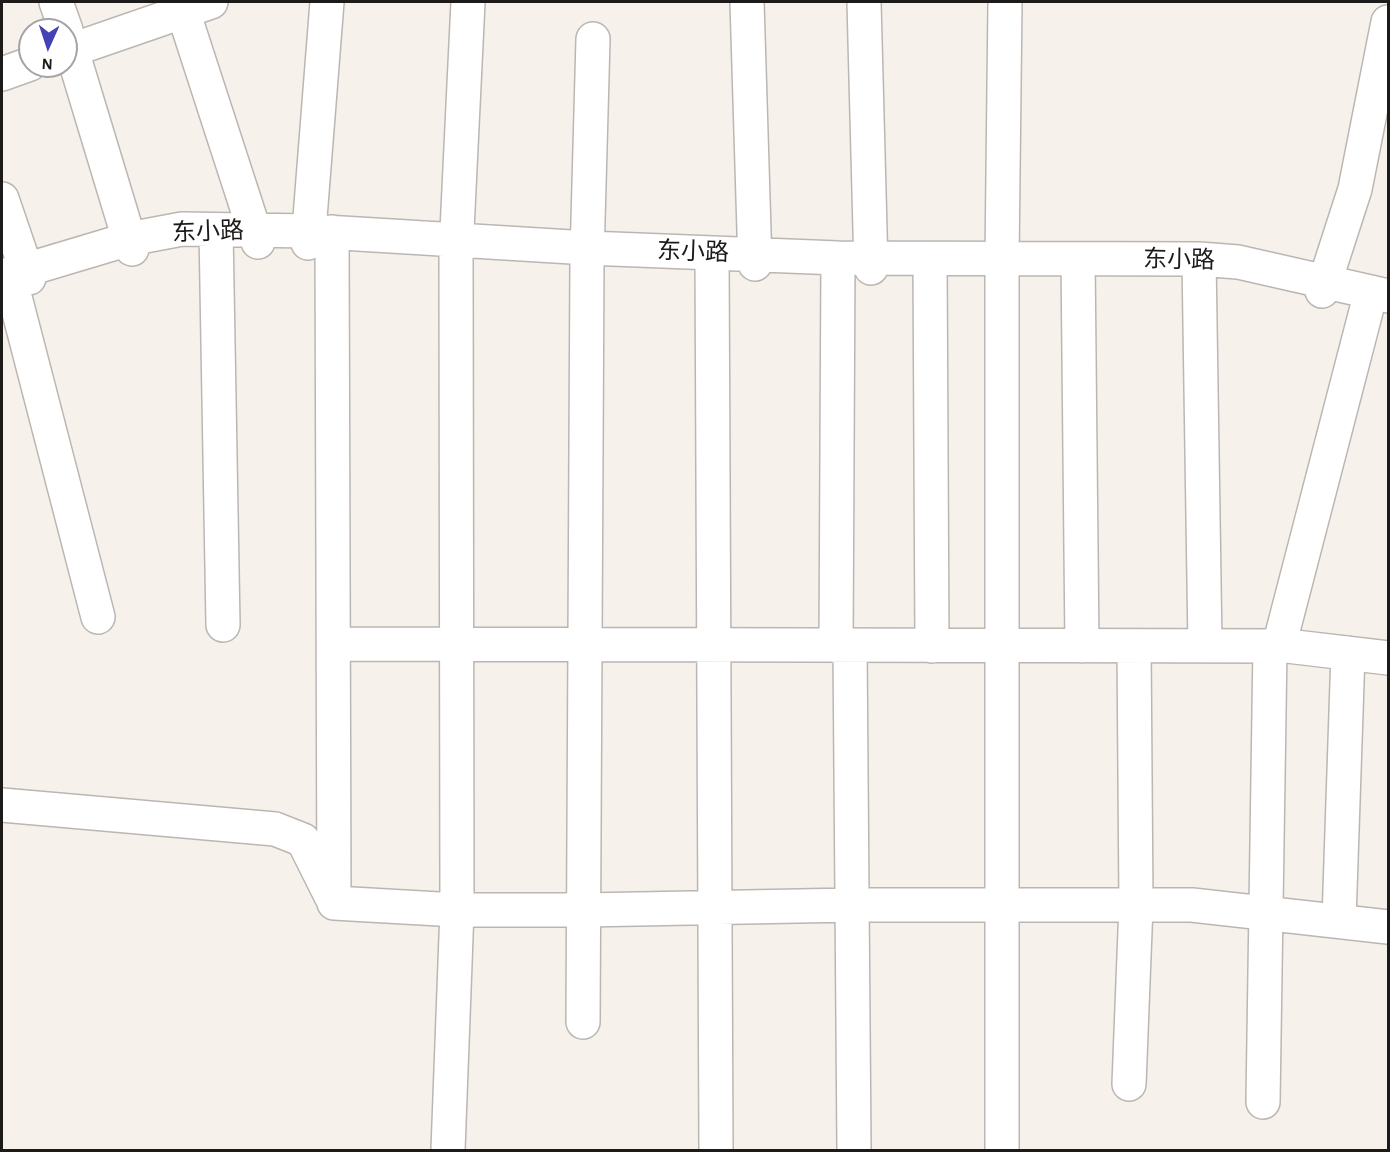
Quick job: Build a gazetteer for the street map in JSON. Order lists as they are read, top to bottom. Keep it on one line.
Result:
{"streets":{"street":["东小路"]},"north":"bottom"}
